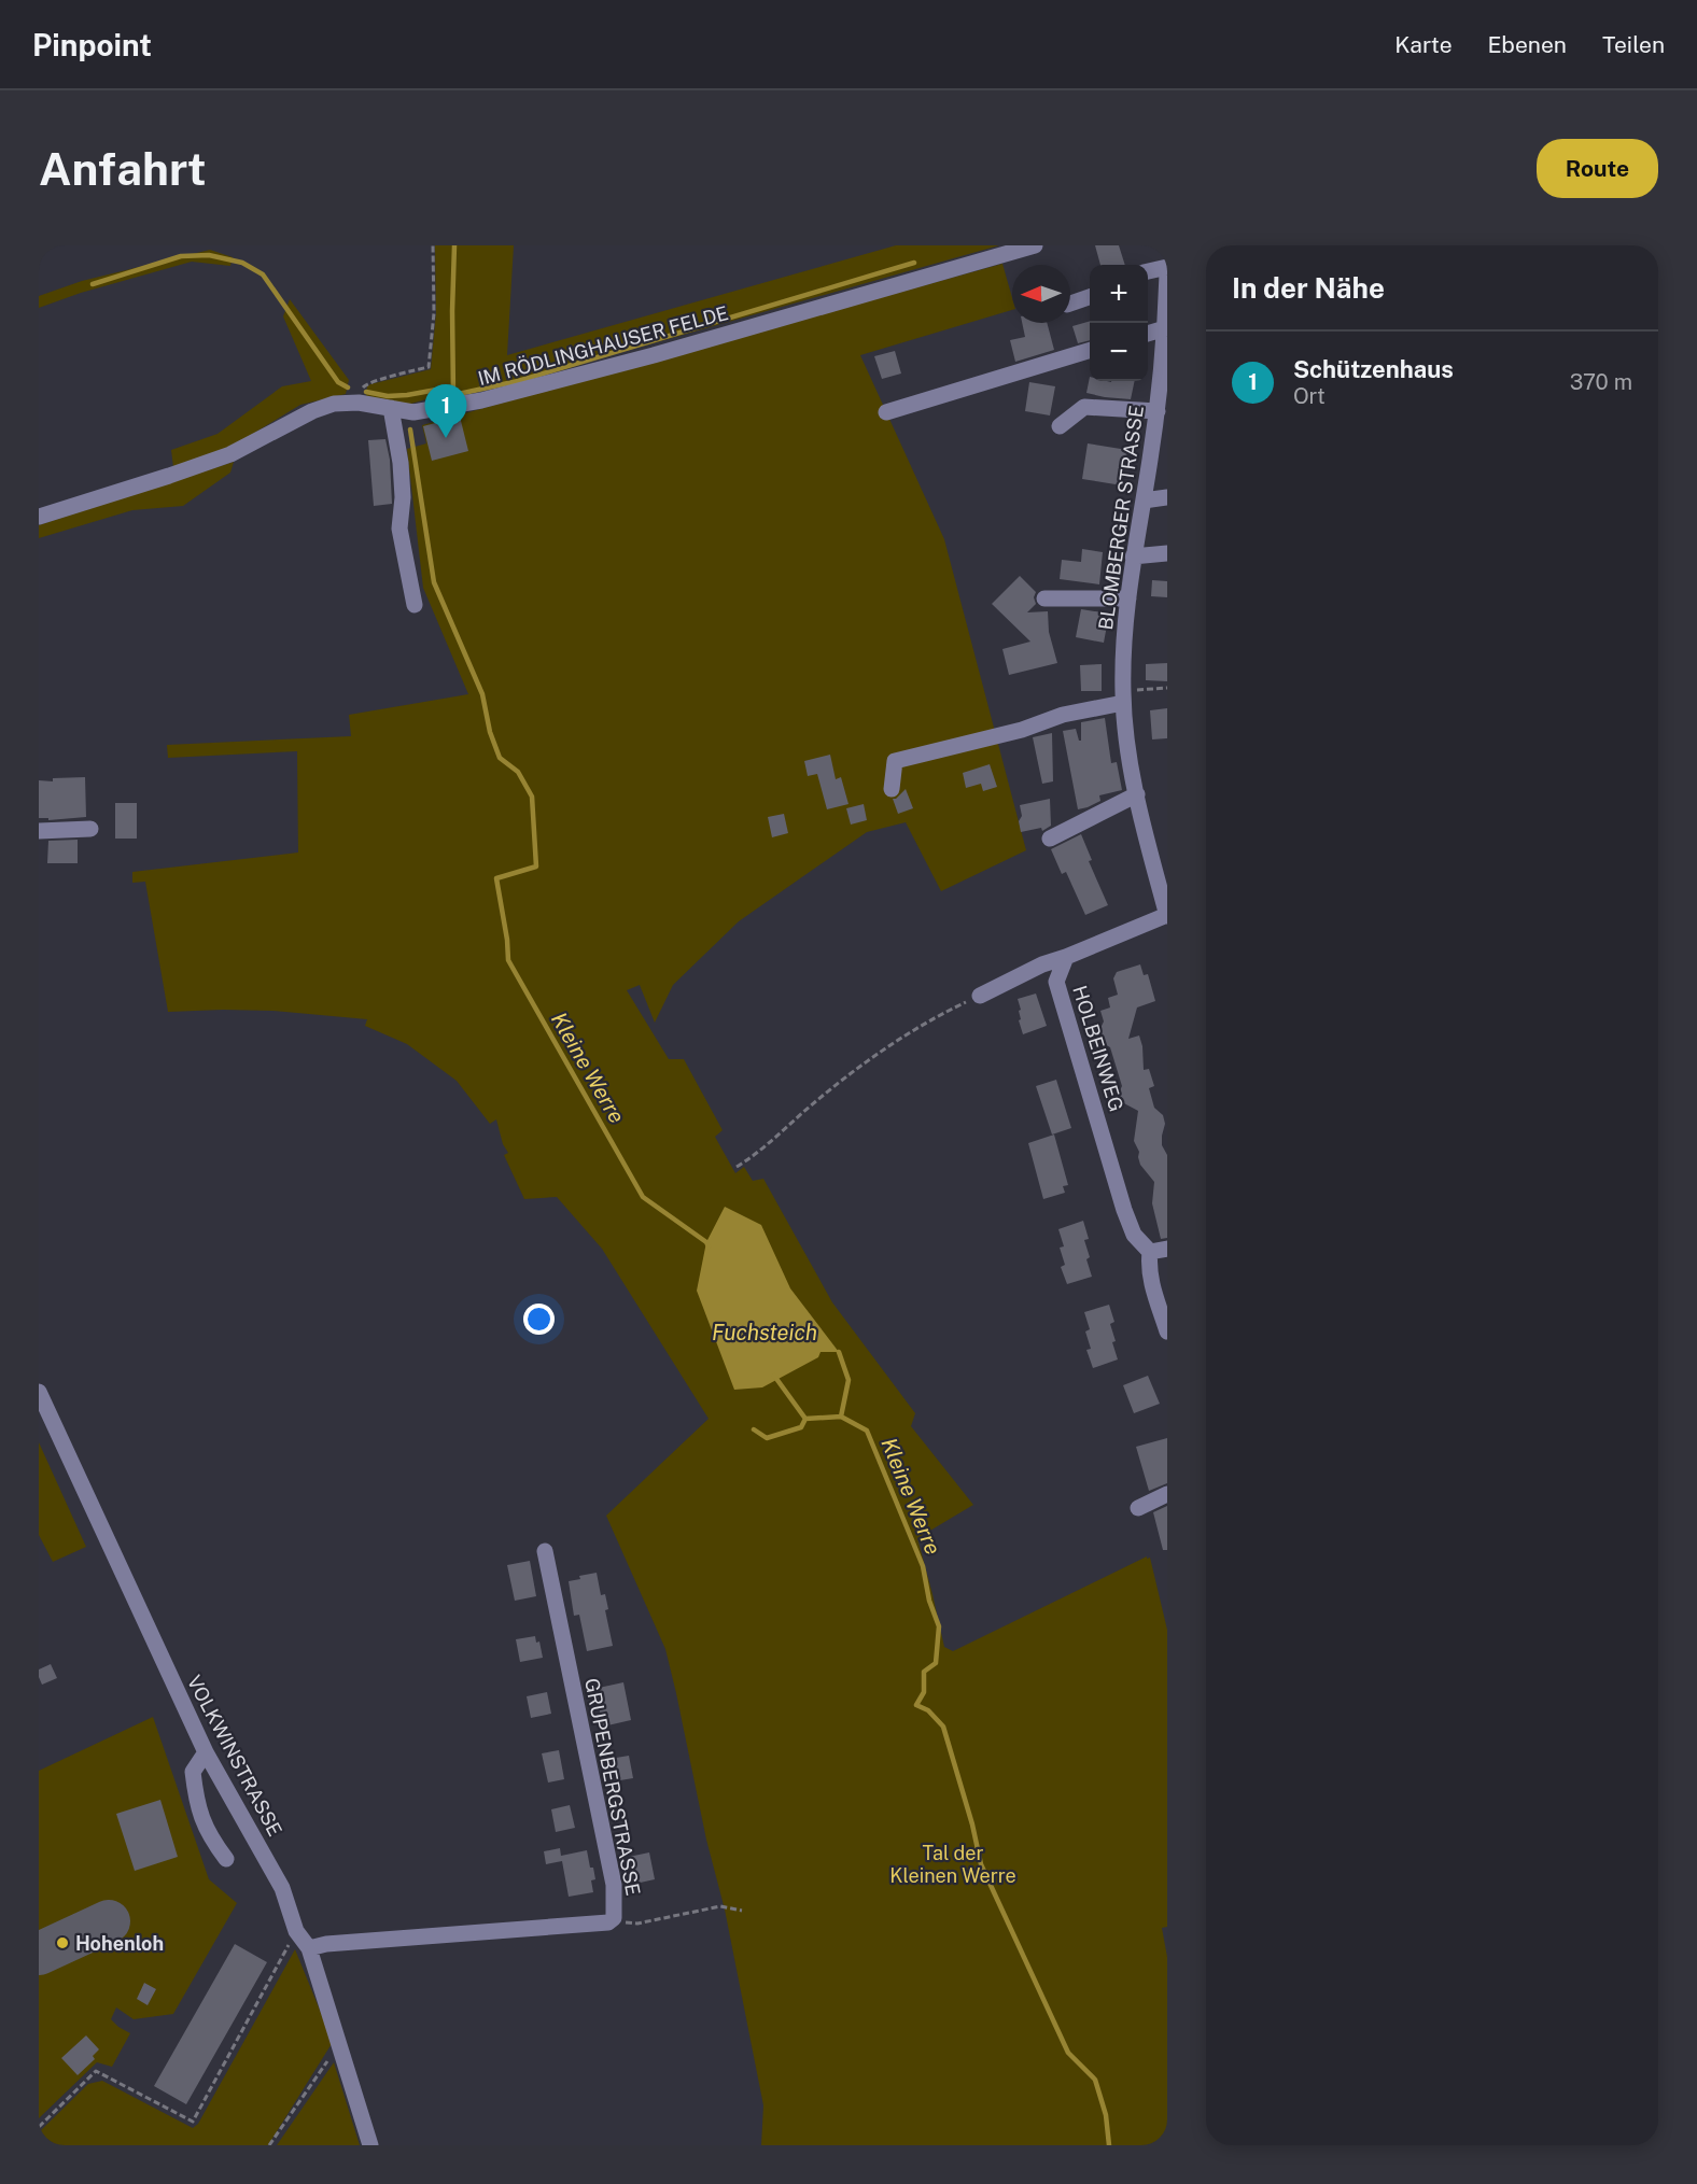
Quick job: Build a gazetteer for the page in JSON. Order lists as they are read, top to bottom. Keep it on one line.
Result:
{"streets":{"street":["IM RÖDLINGHAUSER FELDE","BLOMBERGER STRASSE","HOLBEINWEG","VOLKWINSTRASSE","GRUPENBERGSTRASSE"]},"crossings":[["VOLKWINSTRASSE","GRUPENBERGSTRASSE"]],"water":["Kleine Werre","Fuchsteich"],"parks":["Tal der Kleinen Werre"],"places":["Hohenloh"],"north":"left","page":{"header":"Pinpoint","nav":["Karte","Ebenen","Teilen"],"buttons":"Route","title":"Anfahrt","heading":"In der Nähe","map_buttons":["+","−"],"list":[{"mark":"1","name":"Schützenhaus","note":"Ort","value":"370 m"}],"pins":"1"}}
